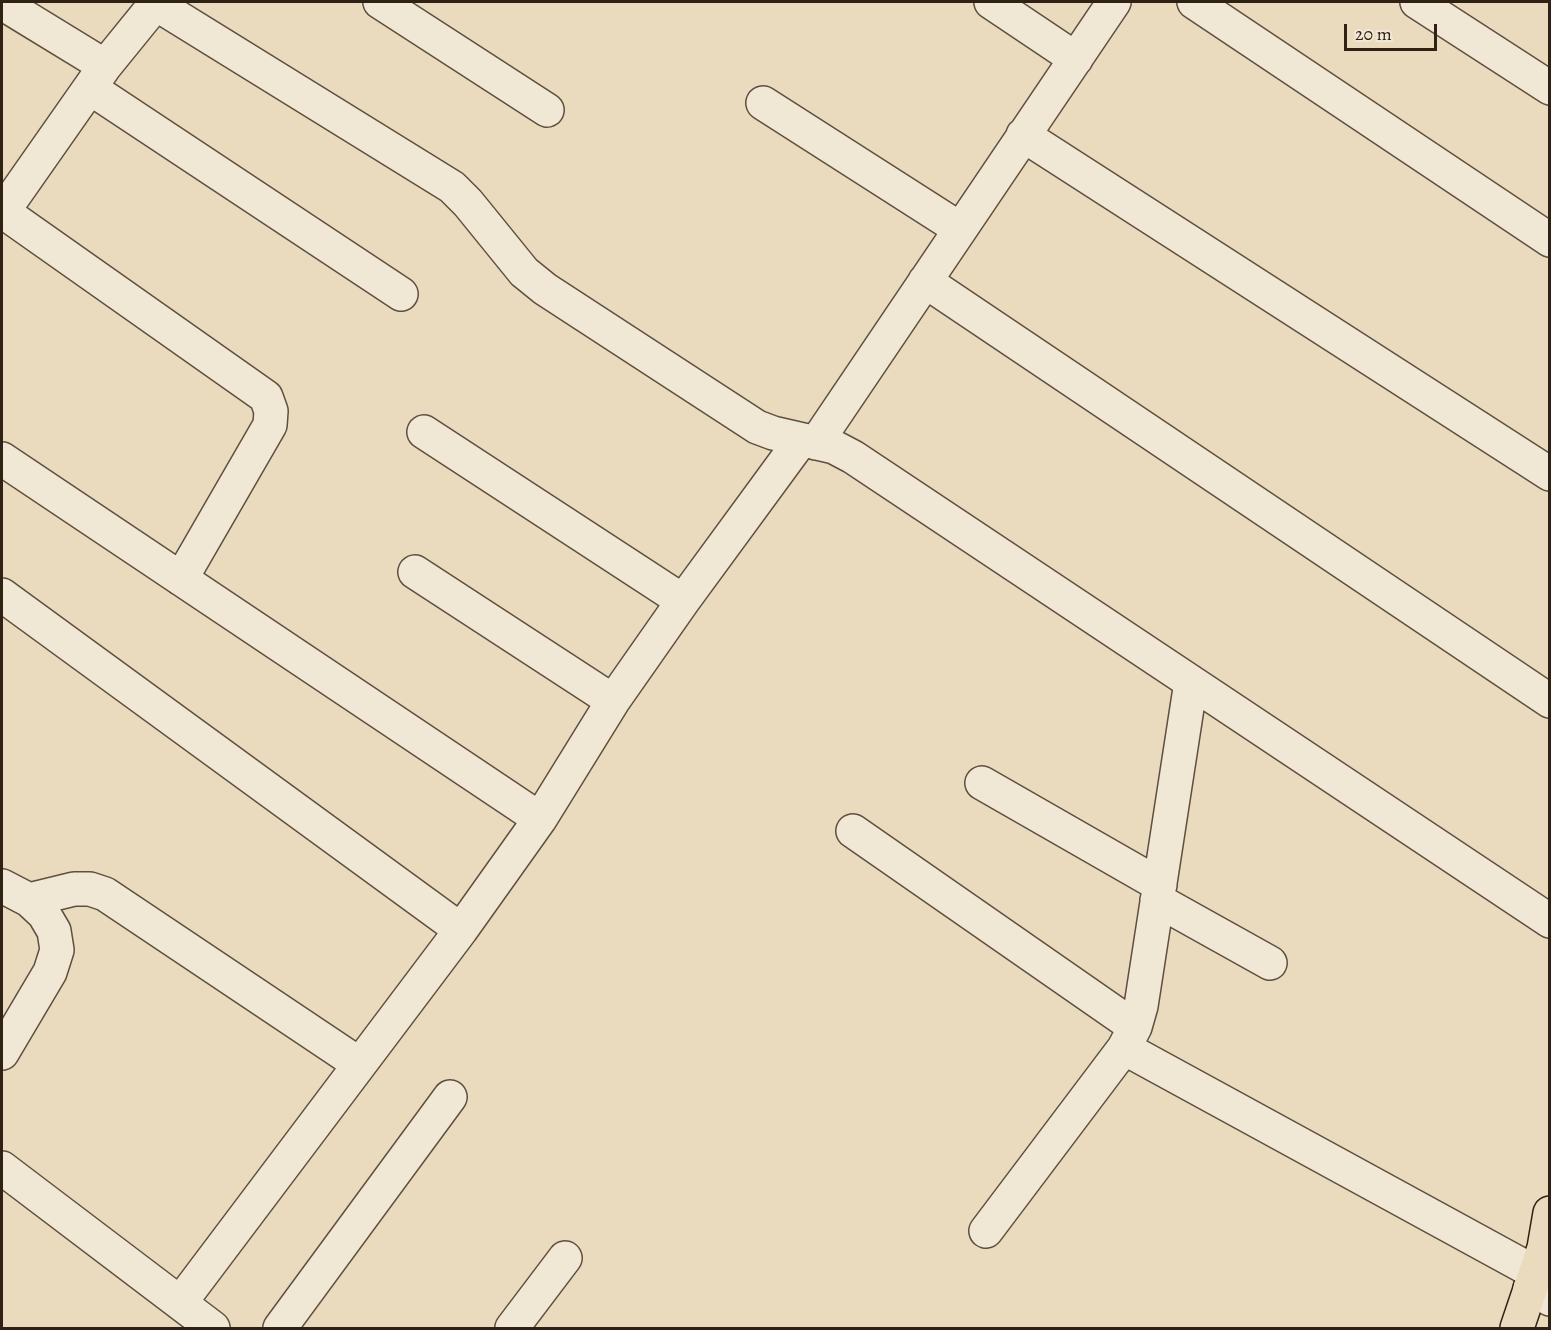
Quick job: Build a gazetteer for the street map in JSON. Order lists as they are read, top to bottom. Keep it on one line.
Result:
{"scale_bar":"20 m"}
